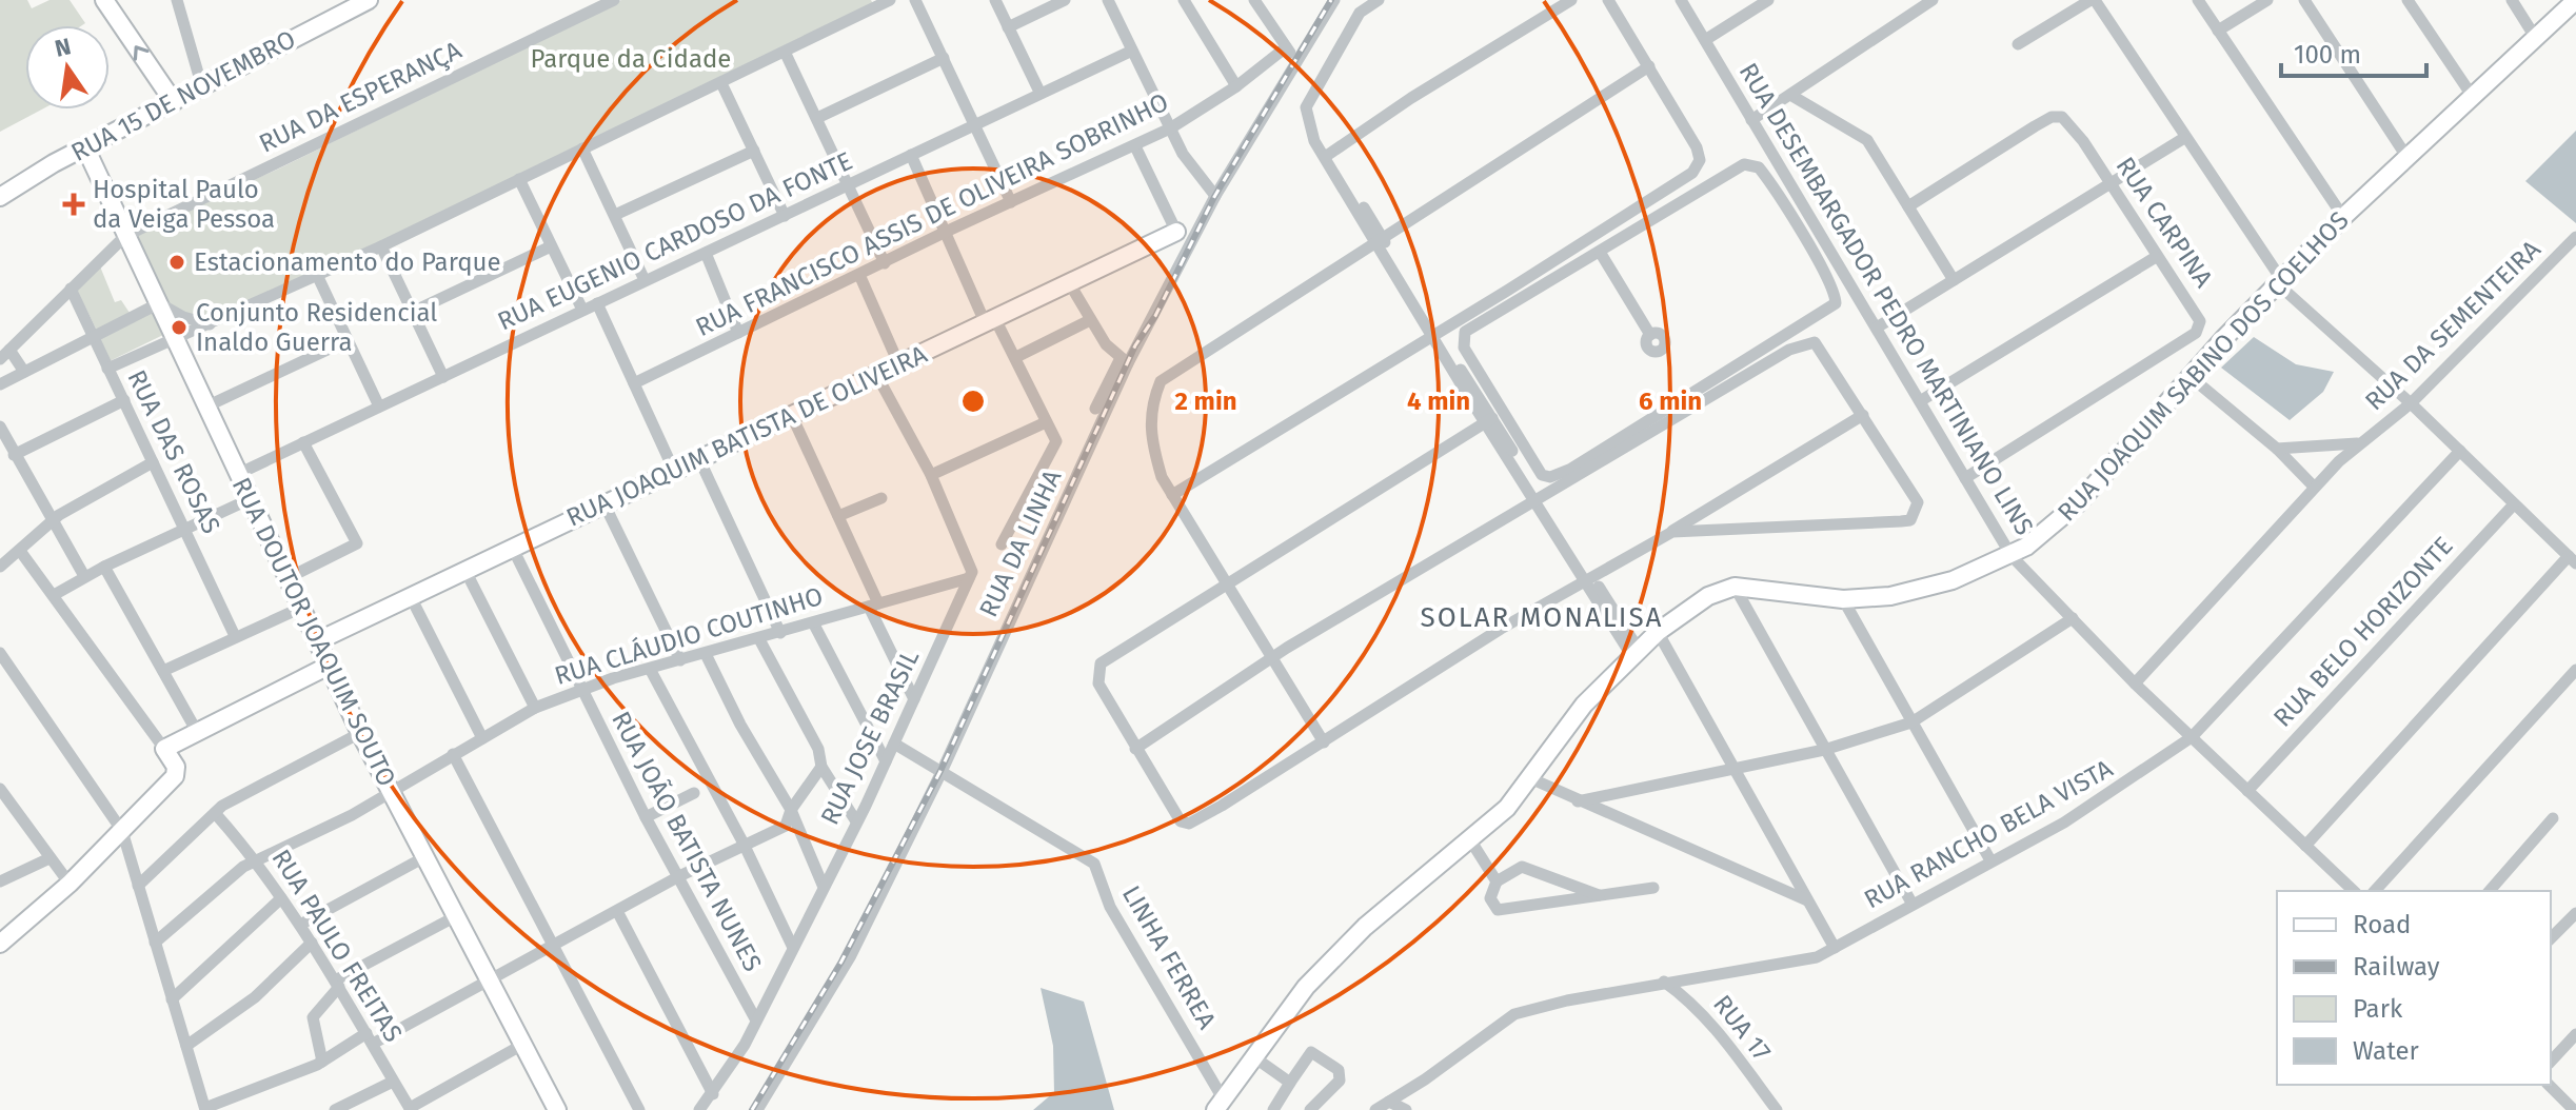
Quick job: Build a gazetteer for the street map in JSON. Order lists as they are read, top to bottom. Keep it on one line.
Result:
{"streets":{"street":["RUA 15 DE NOVEMBRO","RUA DA ESPERANÇA","RUA FRANCISCO ASSIS DE OLIVEIRA SOBRINHO","RUA CARPINA","RUA EUGENIO CARDOSO DA FONTE","RUA DESEMBARGADOR PEDRO MARTINIANO LINS","RUA DA SEMENTEIRA","RUA JOAQUIM SABINO DOS COELHOS","RUA JOAQUIM BATISTA DE OLIVEIRA","RUA DAS ROSAS","RUA DA LINHA","RUA DOUTOR JOAQUIM SOUTO","RUA BELO HORIZONTE","RUA CLÁUDIO COUTINHO","RUA JOSE BRASIL","RUA RANCHO BELA VISTA","RUA JOÃO BATISTA NUNES","RUA PAULO FREITAS","LINHA FERREA","RUA 17"]},"crossings":[["RUA 15 DE NOVEMBRO","RUA DOUTOR JOAQUIM SOUTO"],["RUA DA ESPERANÇA","RUA DAS ROSAS"],["RUA DA ESPERANÇA","RUA DOUTOR JOAQUIM SOUTO"],["RUA CARPINA","RUA DESEMBARGADOR PEDRO MARTINIANO LINS"],["RUA EUGENIO CARDOSO DA FONTE","RUA DOUTOR JOAQUIM SOUTO"],["RUA DESEMBARGADOR PEDRO MARTINIANO LINS","RUA DA SEMENTEIRA"],["RUA DESEMBARGADOR PEDRO MARTINIANO LINS","RUA JOAQUIM SABINO DOS COELHOS"],["RUA DESEMBARGADOR PEDRO MARTINIANO LINS","RUA BELO HORIZONTE"],["RUA DESEMBARGADOR PEDRO MARTINIANO LINS","RUA RANCHO BELA VISTA"],["RUA JOAQUIM BATISTA DE OLIVEIRA","RUA DOUTOR JOAQUIM SOUTO"],["RUA JOAQUIM BATISTA DE OLIVEIRA","RUA JOÃO BATISTA NUNES"],["RUA DA LINHA","LINHA FERREA"],["RUA DOUTOR JOAQUIM SOUTO","RUA CLÁUDIO COUTINHO"],["RUA CLÁUDIO COUTINHO","RUA JOSE BRASIL"],["RUA CLÁUDIO COUTINHO","RUA JOÃO BATISTA NUNES"],["RUA CLÁUDIO COUTINHO","RUA PAULO FREITAS"],["RUA JOSE BRASIL","RUA JOÃO BATISTA NUNES"],["RUA JOSE BRASIL","LINHA FERREA"],["RUA RANCHO BELA VISTA","RUA 17"]],"districts":["SOLAR MONALISA"],"parks":["Parque da Cidade"],"places":{"health":["Hospital Paulo da Veiga Pessoa"],"other":["Estacionamento do Parque","Conjunto Residencial Inaldo Guerra"]},"legend":["Road","Railway","Park","Water"],"scale_bar":"100 m","north":"top","rings":["2 min","4 min","6 min"]}
